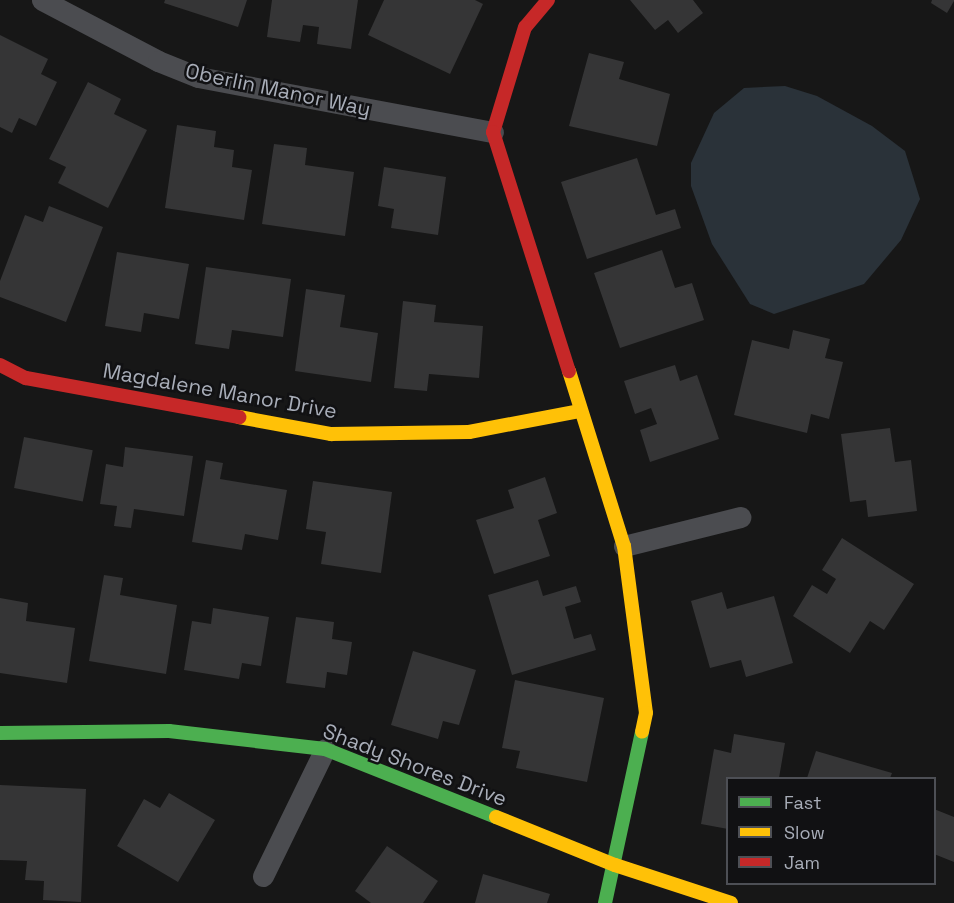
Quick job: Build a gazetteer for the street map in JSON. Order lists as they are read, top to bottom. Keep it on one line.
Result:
{"streets":{"street":["Oberlin Manor Way","Magdalene Manor Drive","Shady Shores Drive"]},"legend":["Fast","Slow","Jam"]}
